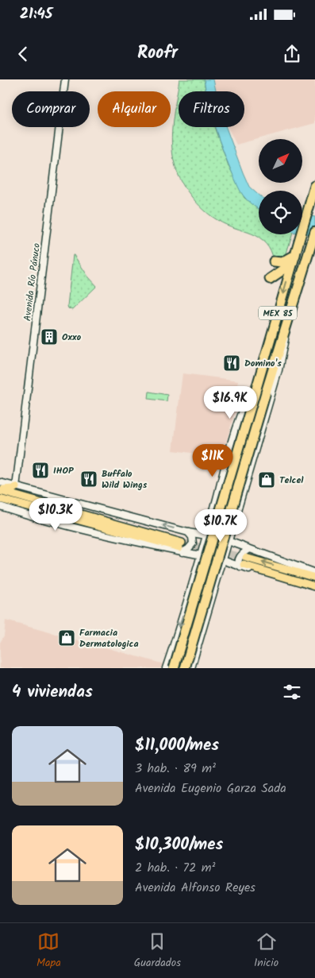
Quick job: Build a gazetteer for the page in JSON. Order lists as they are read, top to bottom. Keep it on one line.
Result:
{"streets":{"highway":["MEX 85"],"street":["Avenida Río Pánuco"]},"places":{"building":["Oxxo"],"restaurant":["Domino's","IHOP","Buffalo Wild Wings"],"shop":["Telcel","Farmacia Dermatologica"]},"north":"top right","page":{"status":"21:45","header":"Roofr","chip":["Comprar","Alquilar","Filtros"],"price":["$16.9K","$11K","$10.3K","$10.7K"],"heading":"4 viviendas","list":[{"name":"$11,000/mes","note":"3 hab. · 89 m² · Avenida Eugenio Garza Sada"},{"name":"$10,300/mes","note":"2 hab. · 72 m² · Avenida Alfonso Reyes"}],"tabs":["Mapa","Guardados","Inicio"]}}
